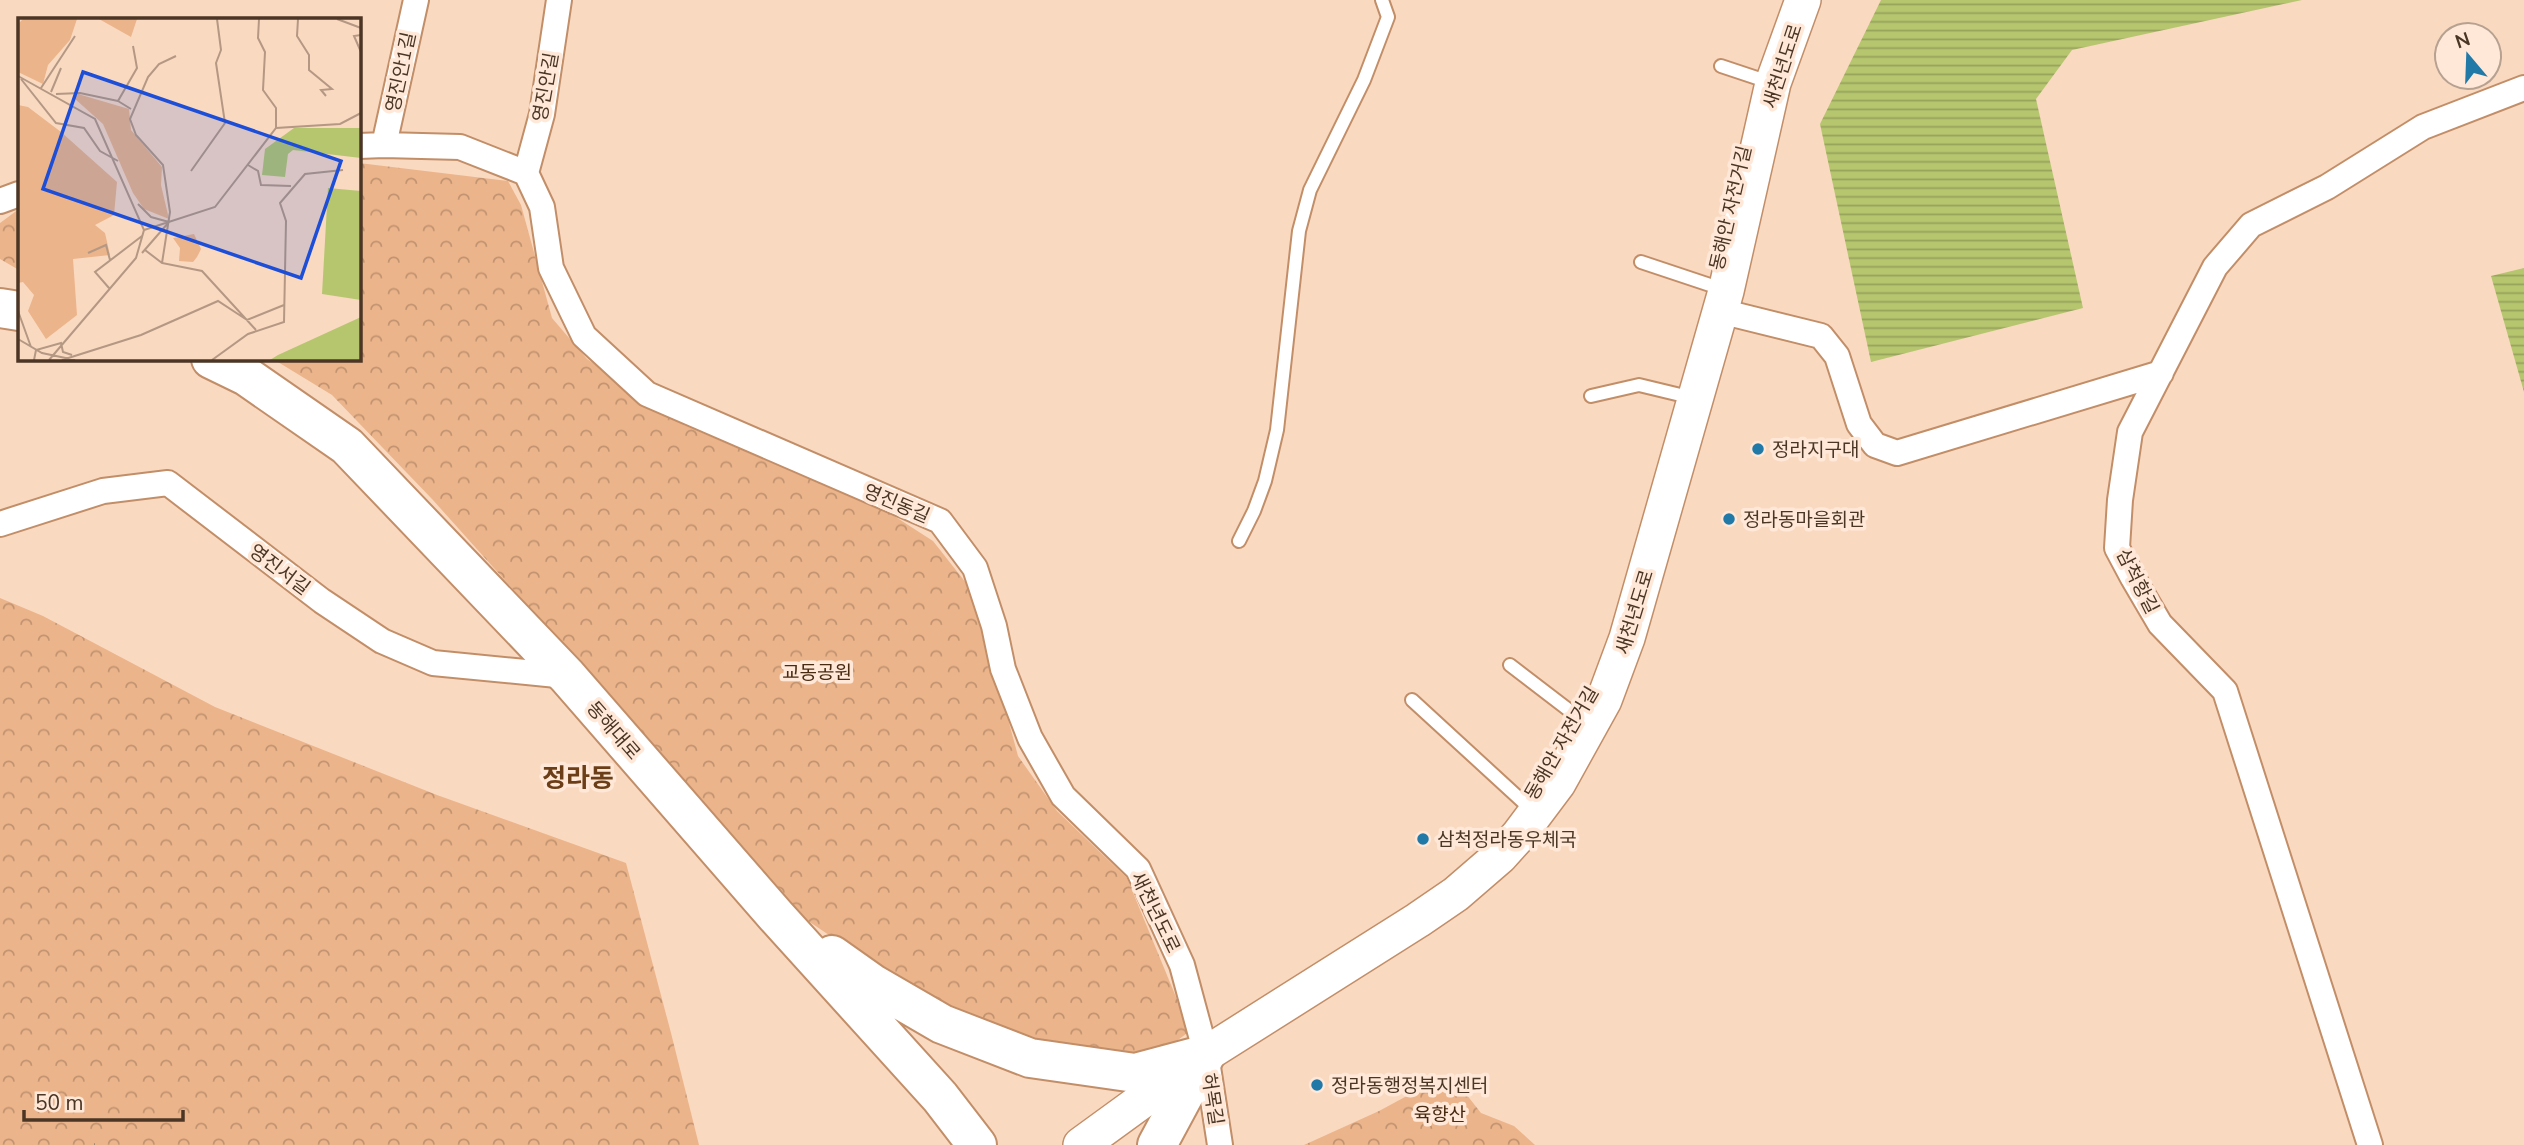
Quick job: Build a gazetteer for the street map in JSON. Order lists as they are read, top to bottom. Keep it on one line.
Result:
{"streets":{"main road":["동해대로"],"street":["새천년도로","영진안1길","영진안길","영진동길","영진서길","삼척항길","허목길"]},"crossings":[["새천년도로","영진동길"],["새천년도로","허목길"],["영진안길","영진동길"],["영진서길","동해대로"]],"districts":["정라동"],"parks":["교동공원","육향산"],"places":["정라지구대","정라동마을회관","삼척정라동우체국","정라동행정복지센터"],"scale_bar":"50 m","north":"top"}
